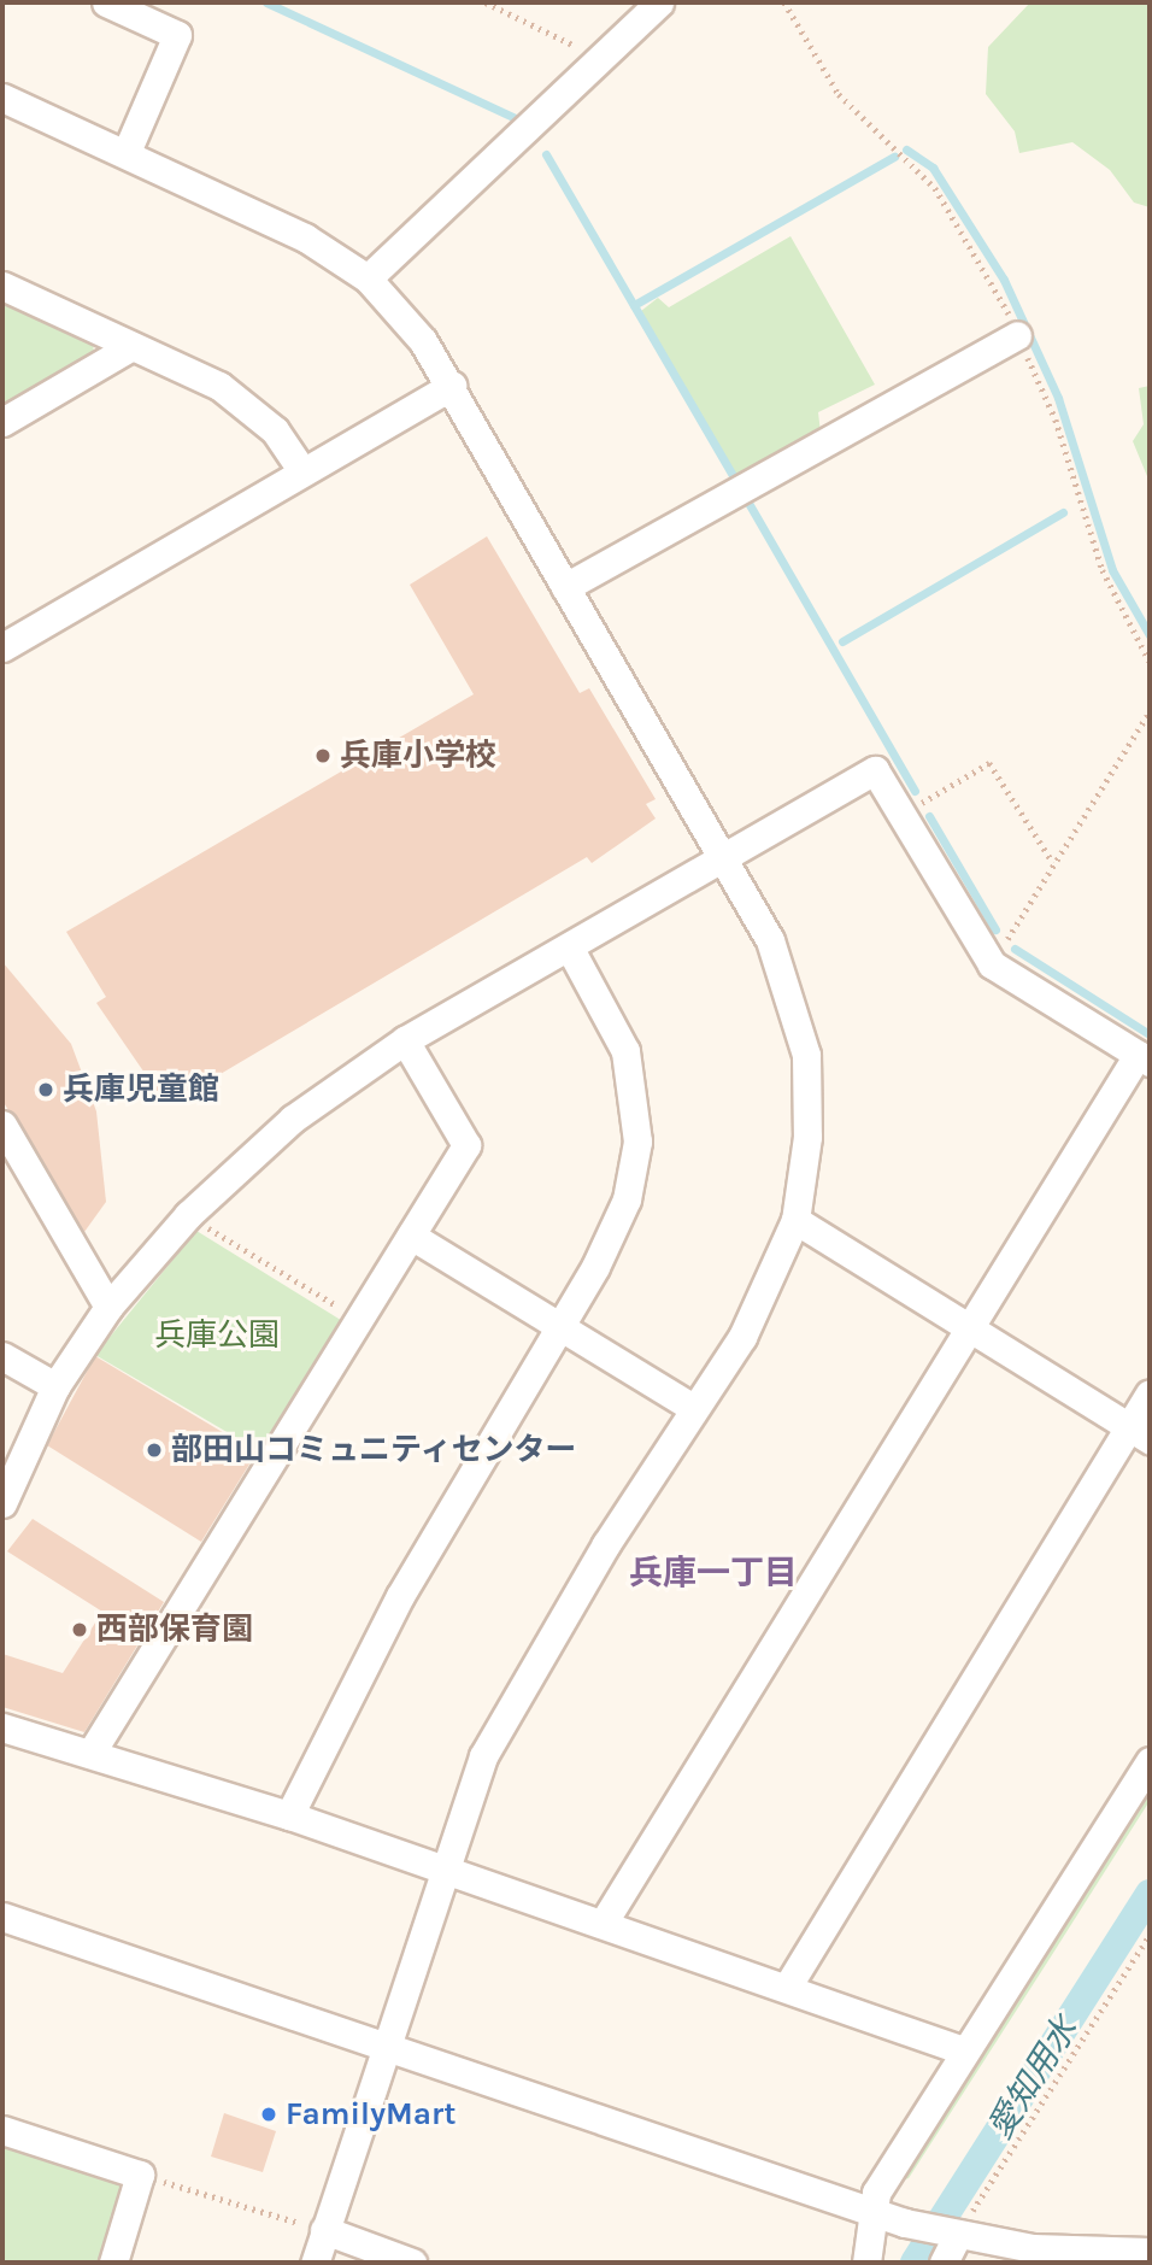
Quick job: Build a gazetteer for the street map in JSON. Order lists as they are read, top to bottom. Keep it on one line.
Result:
{"districts":["兵庫一丁目"],"water":["愛知用水"],"parks":["兵庫公園"],"places":["兵庫小学校","兵庫児童館","部田山コミュニティセンター","西部保育園","FamilyMart"]}
